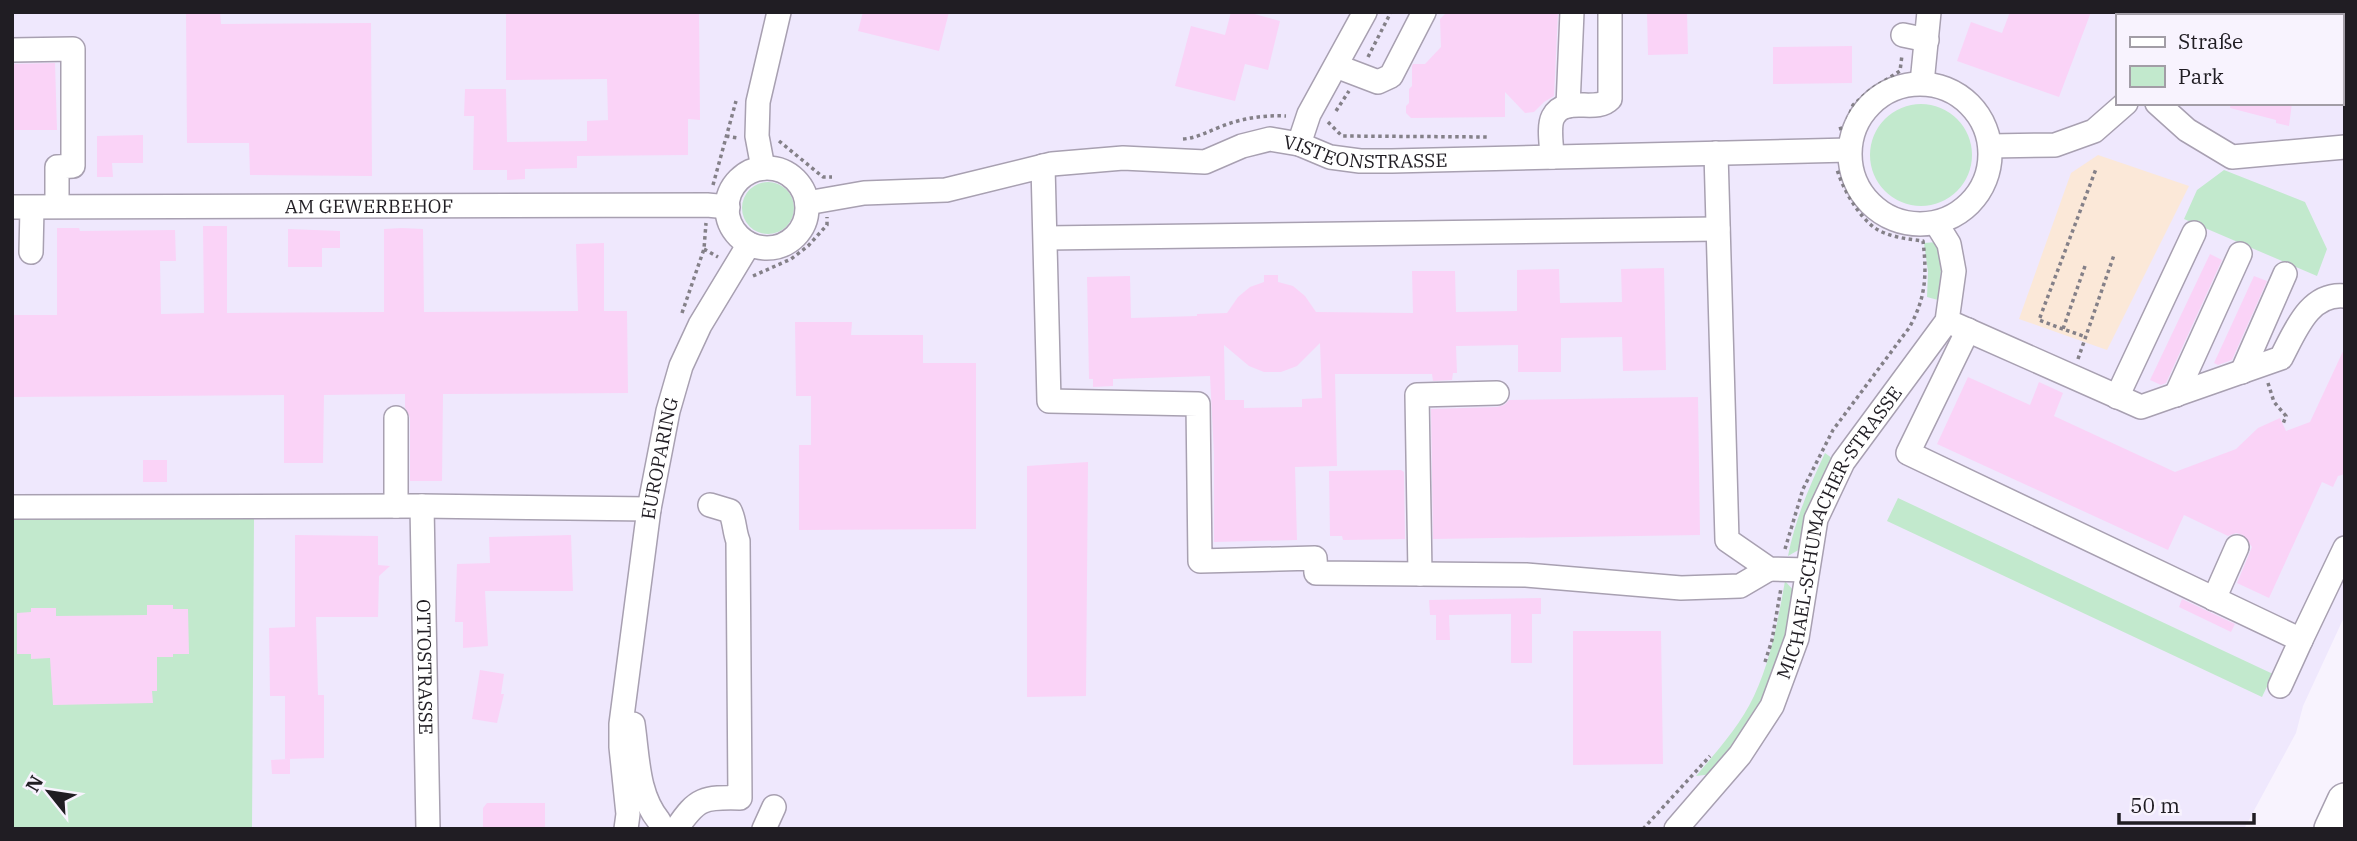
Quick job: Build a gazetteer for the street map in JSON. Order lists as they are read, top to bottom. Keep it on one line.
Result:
{"streets":{"street":["VISTEONSTRASSE","AM GEWERBEHOF","EUROPARING","MICHAEL-SCHUMACHER-STRASSE","OTTOSTRASSE"]},"crossings":[["VISTEONSTRASSE","AM GEWERBEHOF"],["VISTEONSTRASSE","EUROPARING"],["VISTEONSTRASSE","MICHAEL-SCHUMACHER-STRASSE"],["AM GEWERBEHOF","EUROPARING"]],"legend":["Straße","Park"],"scale_bar":"50 m","north":"top left"}
